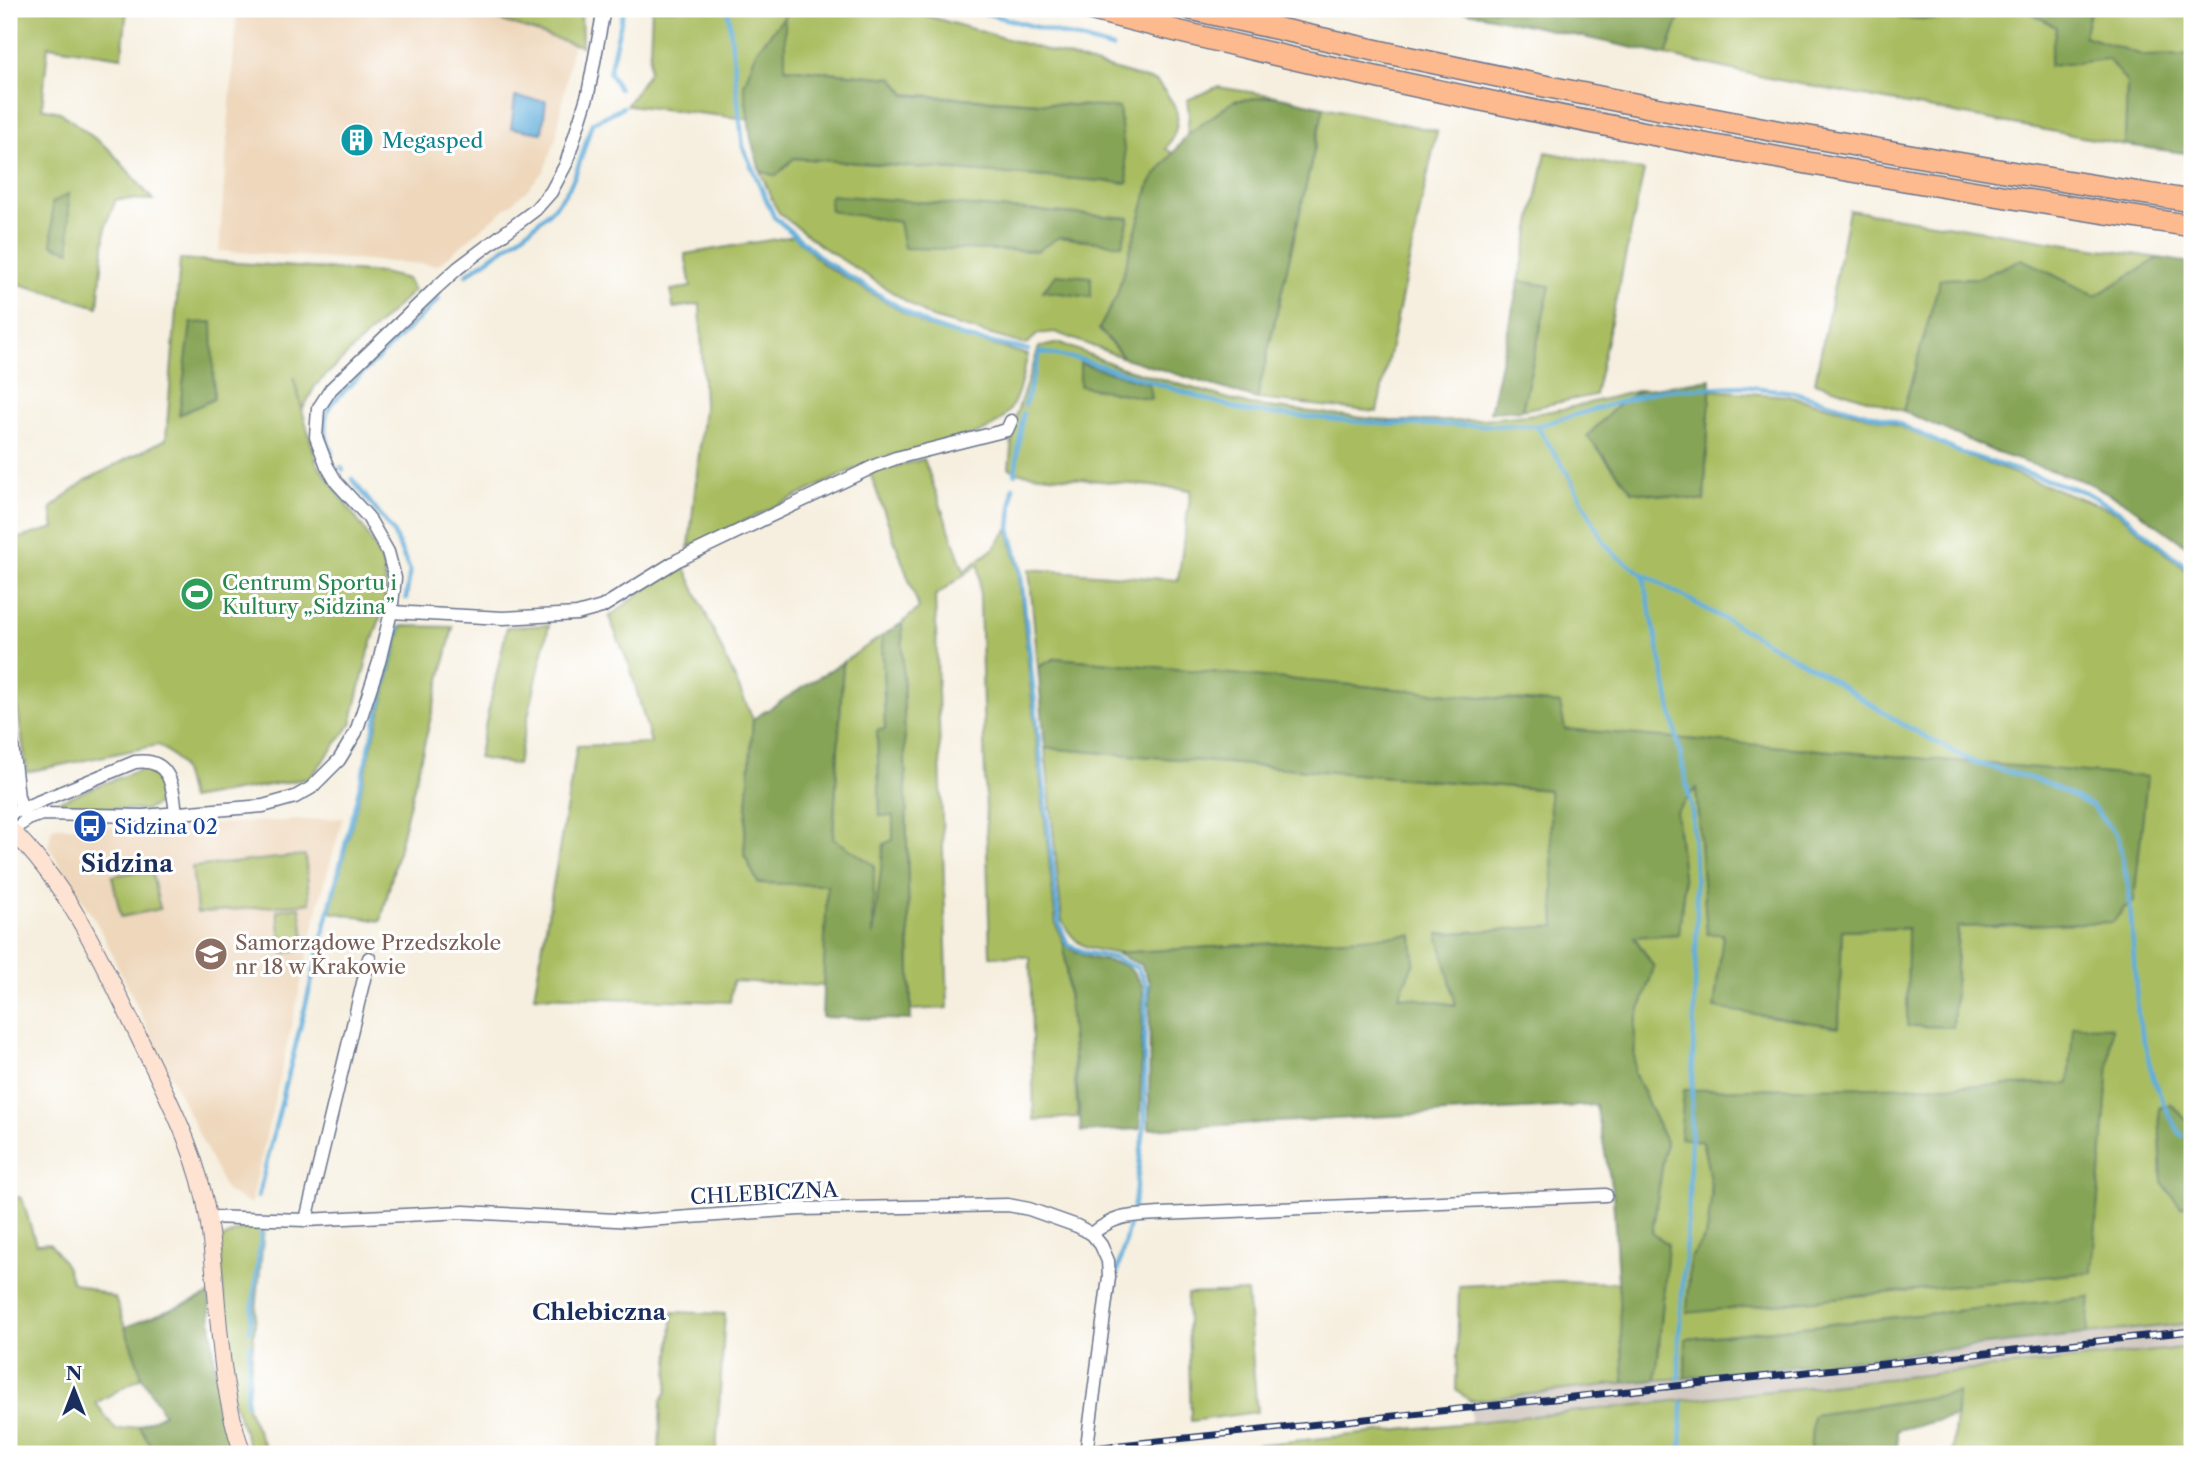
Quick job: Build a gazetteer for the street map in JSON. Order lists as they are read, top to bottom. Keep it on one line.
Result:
{"streets":{"street":["CHLEBICZNA"]},"districts":["Sidzina","Chlebiczna"],"places":{"building":["Megasped"],"sports":["Centrum Sportu i Kultury „Sidzina”"],"bus stop":["Sidzina 02"],"school or university":["Samorządowe Przedszkole nr 18 w Krakowie"]},"north":"top"}
